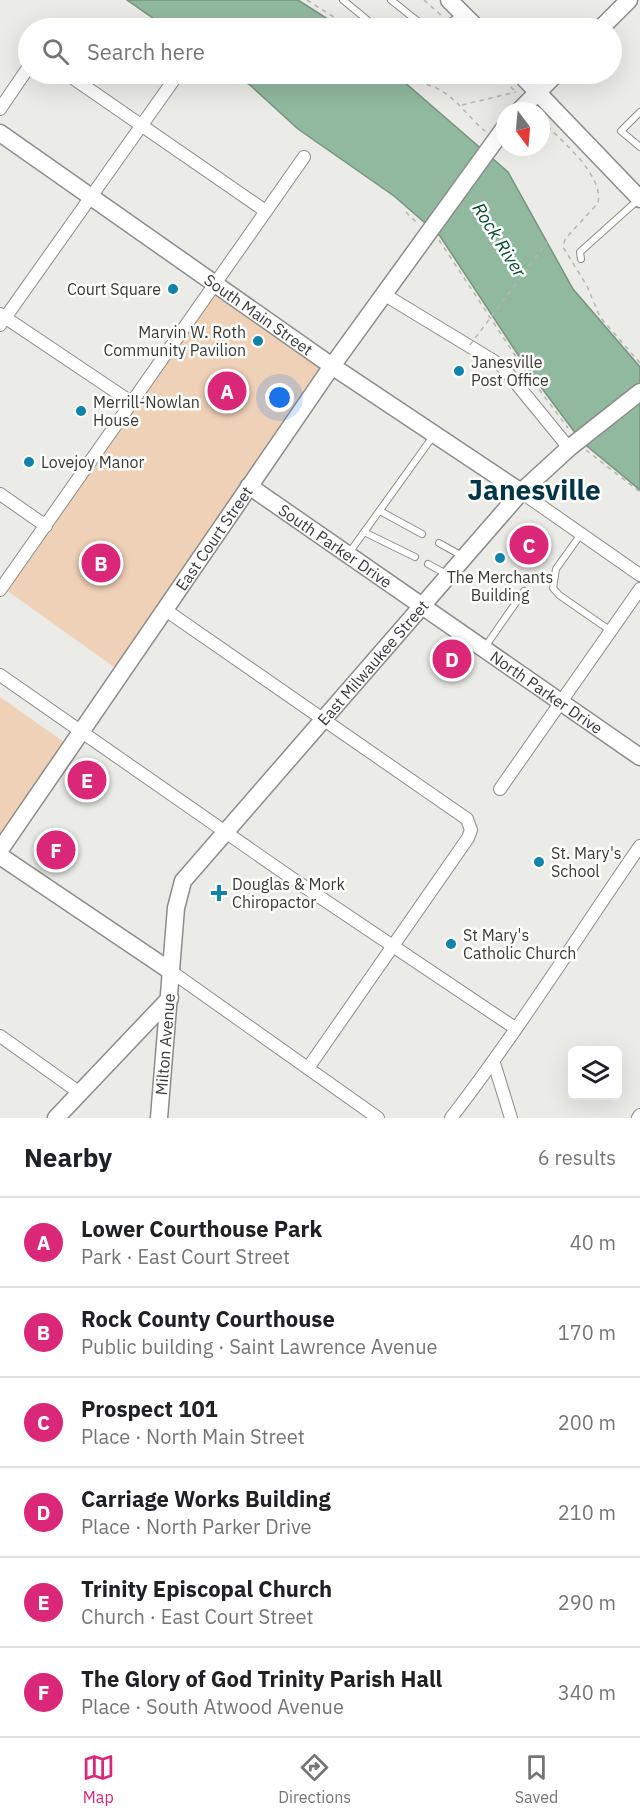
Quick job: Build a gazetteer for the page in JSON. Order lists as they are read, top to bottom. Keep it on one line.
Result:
{"streets":{"main road":["South Main Street","East Court Street","South Parker Drive","East Milwaukee Street","North Parker Drive","Milton Avenue"]},"crossings":[["South Main Street","East Court Street"],["South Main Street","East Milwaukee Street"],["East Court Street","South Parker Drive"],["South Parker Drive","East Milwaukee Street"],["South Parker Drive","North Parker Drive"],["East Milwaukee Street","North Parker Drive"],["East Milwaukee Street","Milton Avenue"]],"districts":["Janesville"],"water":["Rock River"],"places":{"other":["Court Square","Marvin W. Roth Community Pavilion","Janesville Post Office","Merrill-Nowlan House","Lovejoy Manor","The Merchants Building","St. Mary's School","St Mary's Catholic Church"],"health":["Douglas & Mork Chiropactor"]},"north":"bottom","page":{"search":"Search here","pins":["A","C","B","D","E","F"],"heading":["Nearby","6 results"],"list":[{"mark":"A","name":"Lower Courthouse Park","note":"Park · East Court Street","value":"40 m"},{"mark":"B","name":"Rock County Courthouse","note":"Public building · Saint Lawrence Avenue","value":"170 m"},{"mark":"C","name":"Prospect 101","note":"Place · North Main Street","value":"200 m"},{"mark":"D","name":"Carriage Works Building","note":"Place · North Parker Drive","value":"210 m"},{"mark":"E","name":"Trinity Episcopal Church","note":"Church · East Court Street","value":"290 m"},{"mark":"F","name":"The Glory of God Trinity Parish Hall","note":"Place · South Atwood Avenue","value":"340 m"}],"nav":["Map","Directions","Saved"]}}
